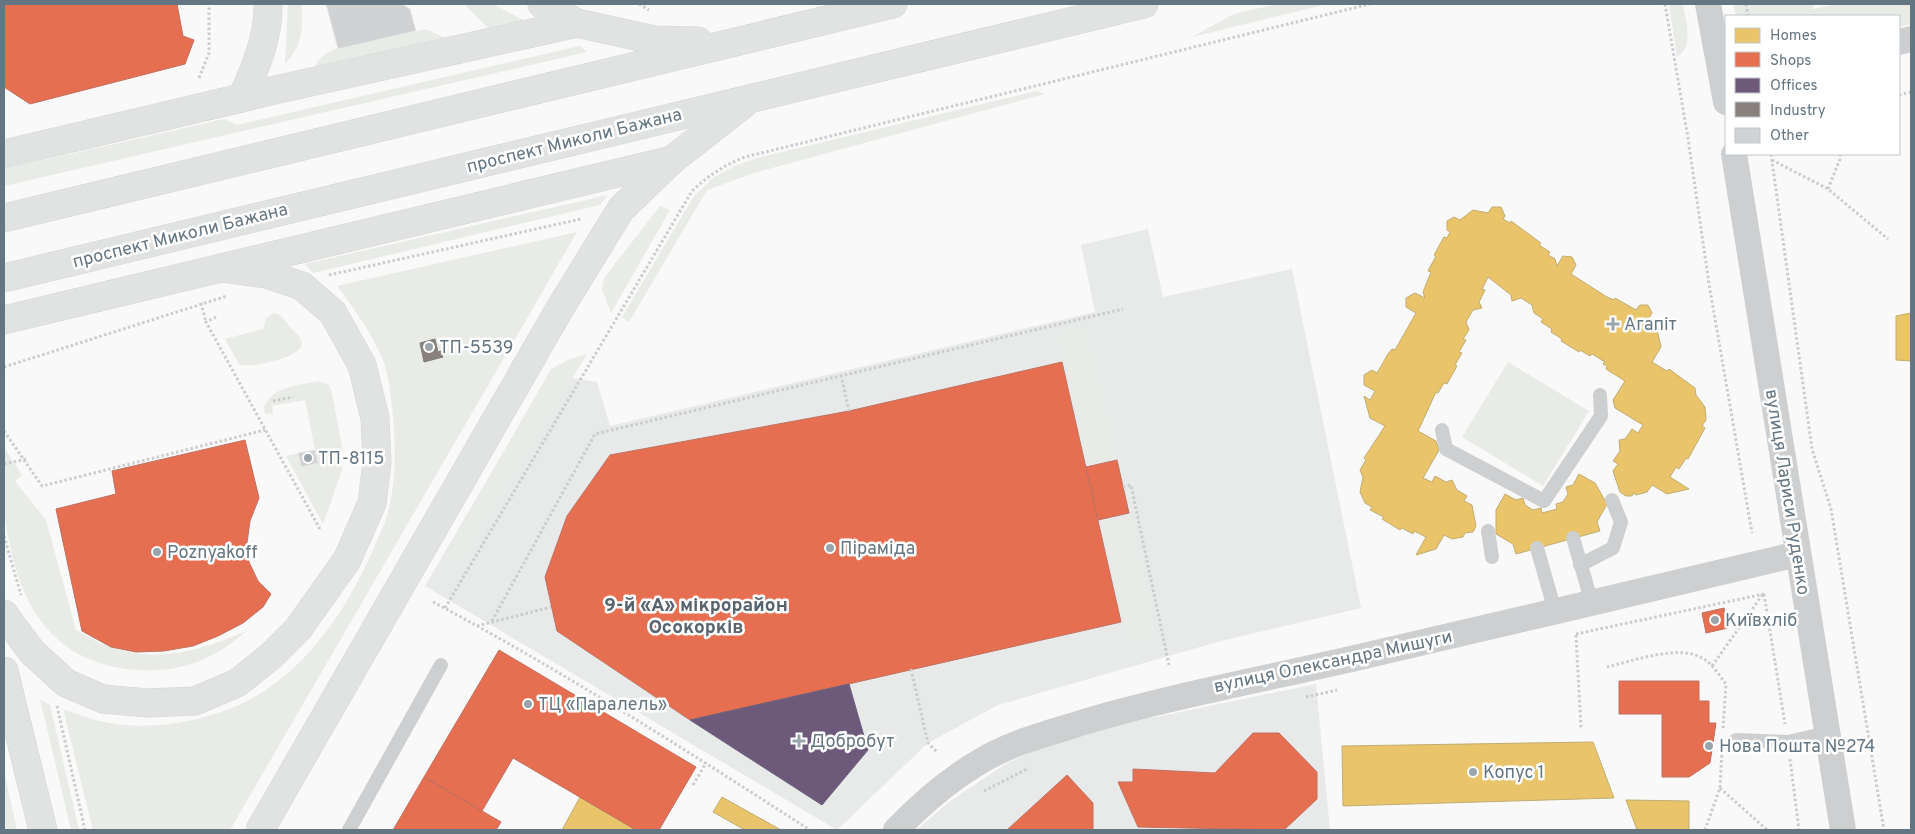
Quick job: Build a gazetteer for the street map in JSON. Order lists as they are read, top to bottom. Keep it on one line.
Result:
{"streets":{"main road":["проспект Миколи Бажана"],"street":["вулиця Лариси Руденко","вулиця Олександра Мишуги"]},"crossings":[["вулиця Лариси Руденко","вулиця Олександра Мишуги"]],"districts":["9-й «А» мікрорайон Осокорків"],"places":{"health":["Агапіт","Добробут"],"other":["ТП-5539","ТП-8115","Піраміда","Poznyakoff","Київхліб","ТЦ «Паралель»","Нова Пошта №274","Копус 1"]},"legend":["Homes","Shops","Offices","Industry","Other"]}
